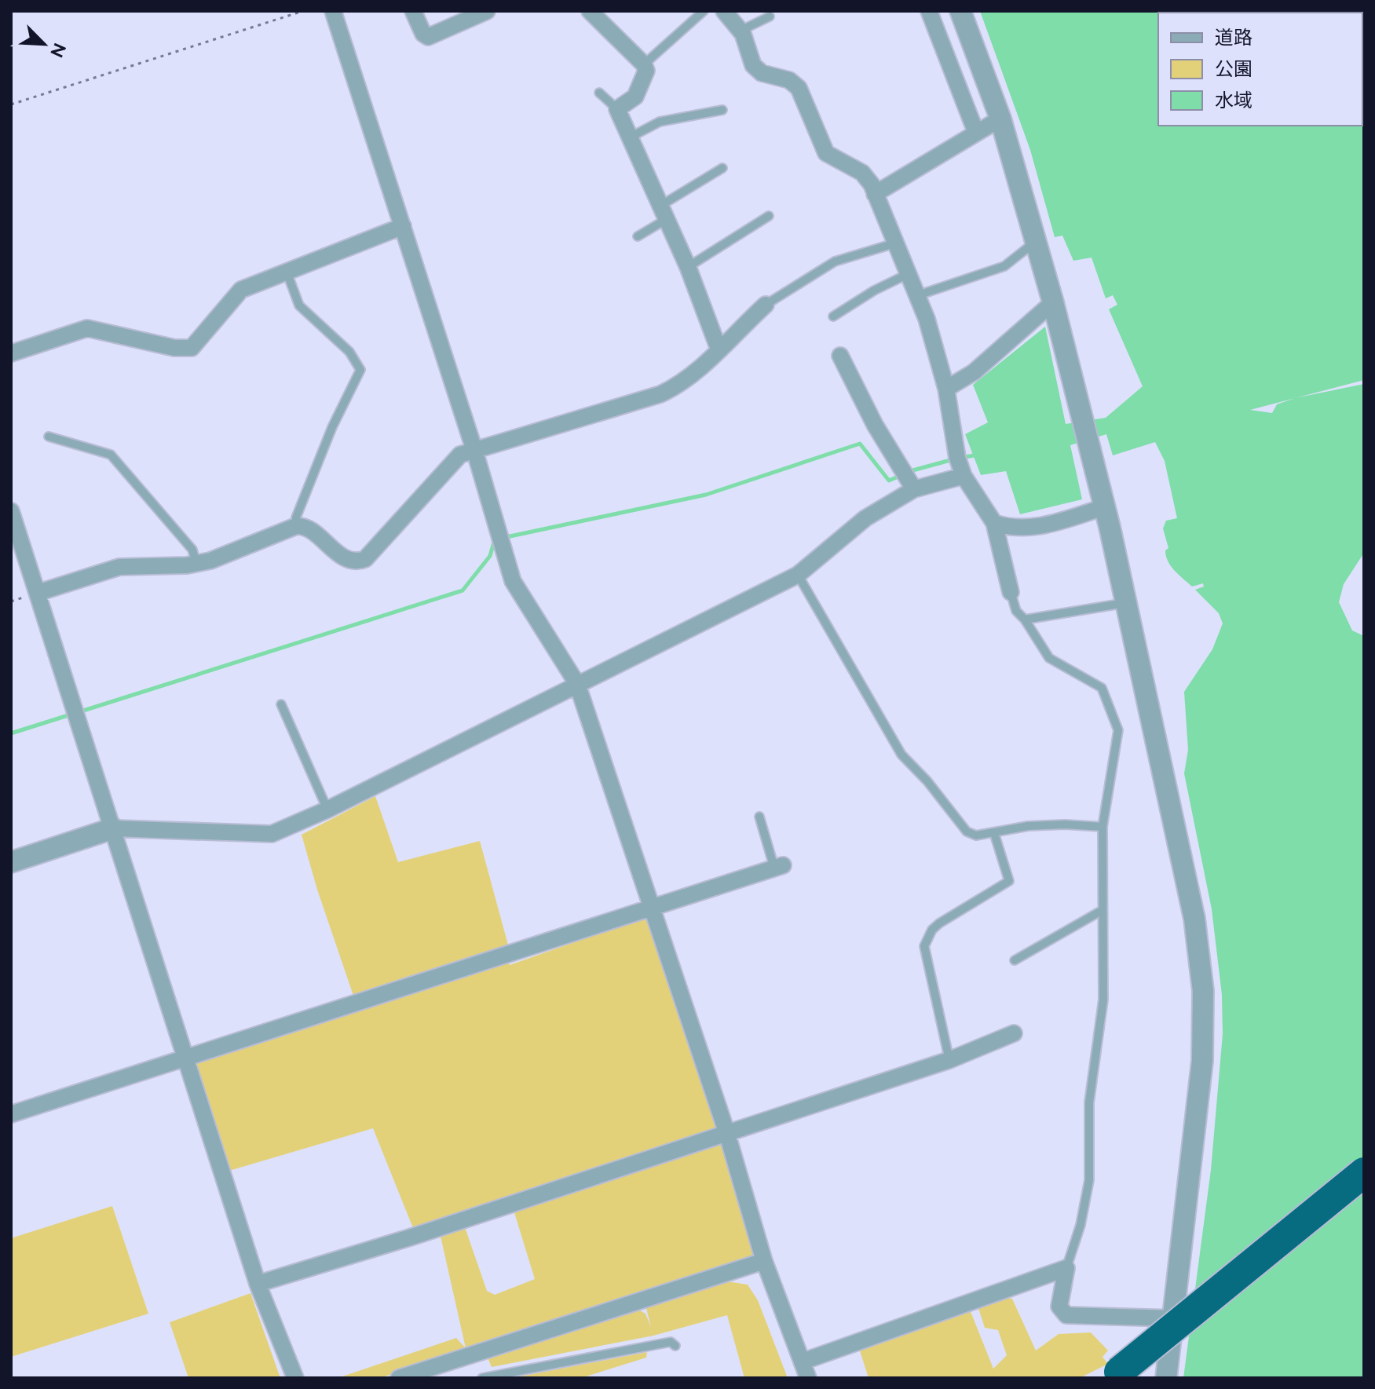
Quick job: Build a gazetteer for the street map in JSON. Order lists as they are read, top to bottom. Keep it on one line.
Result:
{"legend":["道路","公園","水域"],"north":"bottom right"}
